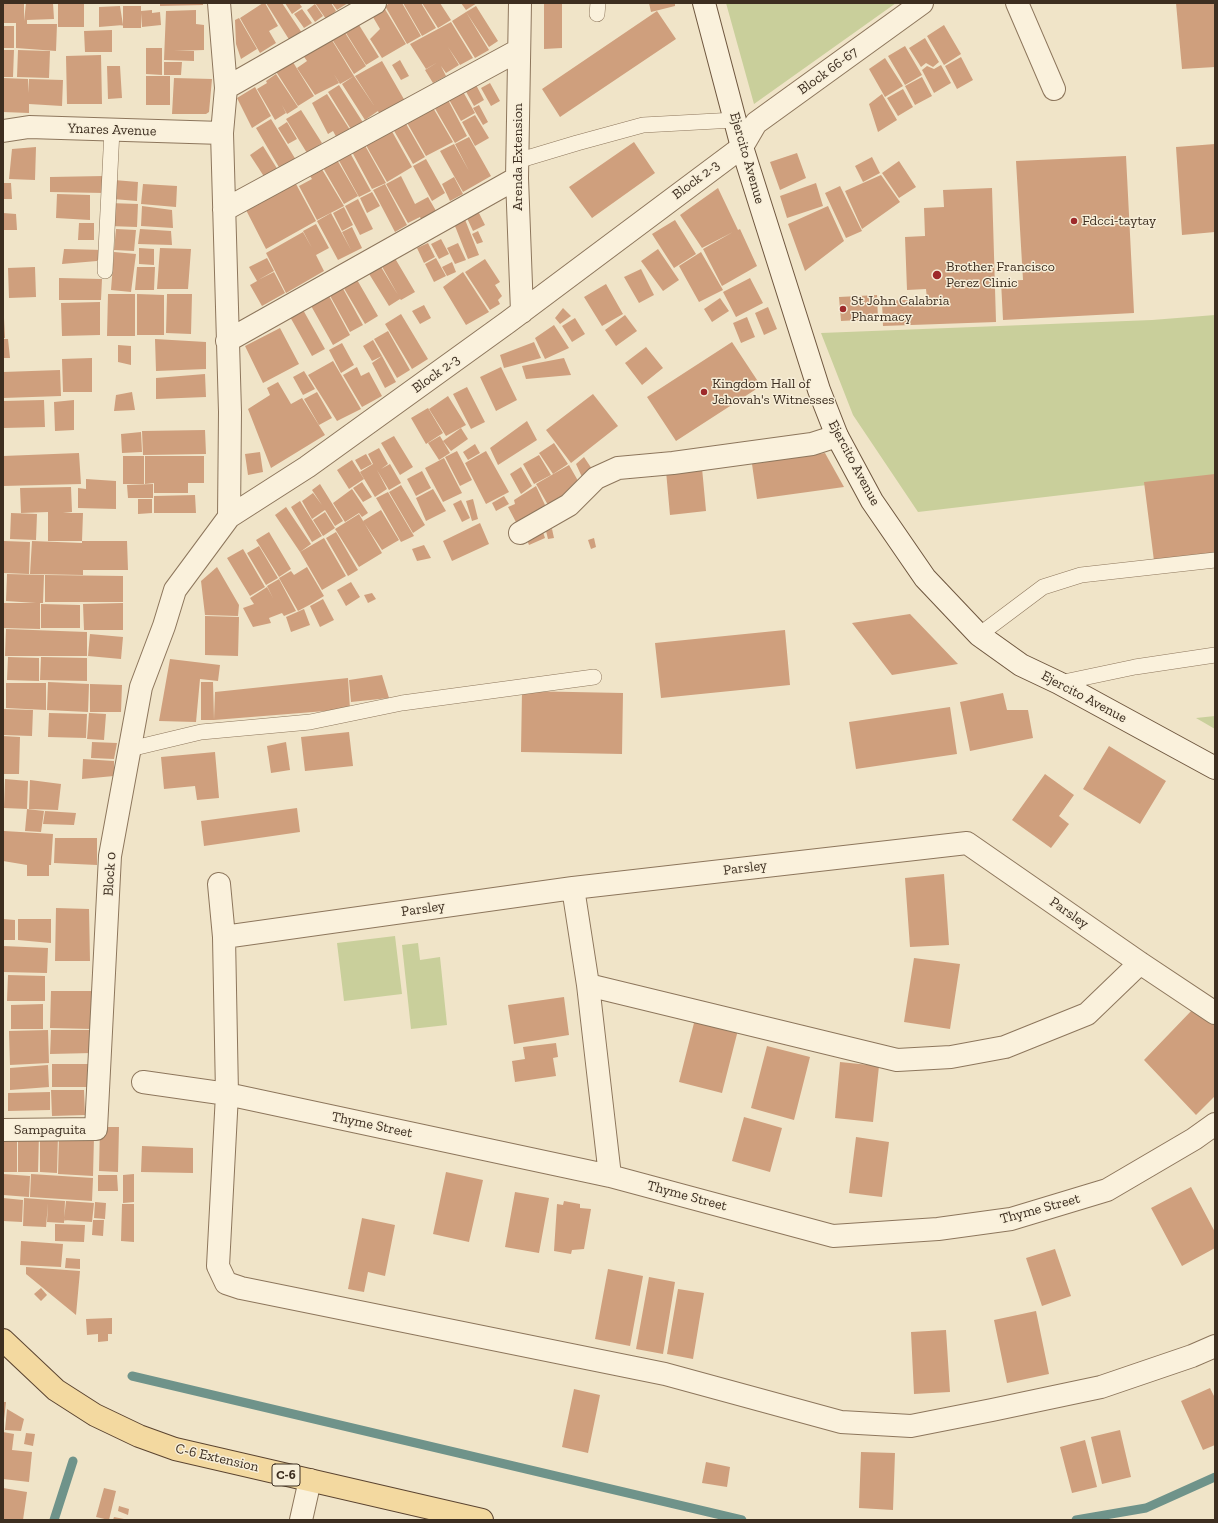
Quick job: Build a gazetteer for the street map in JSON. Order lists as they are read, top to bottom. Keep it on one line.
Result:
{"streets":{"main road":["C-6 Extension","C-6"],"street":["Block 66-67","Ynares Avenue","Arenda Extension","Ejercito Avenue","Block 2-3","Parsley","Block 0","Thyme Street","Sampaguita"]},"crossings":[["Block 66-67","Ejercito Avenue"],["Block 66-67","Block 2-3"],["Arenda Extension","Block 2-3"],["Ejercito Avenue","Block 2-3"],["Block 2-3","Block 0"],["Block 0","Sampaguita"]],"places":["Fdcci-taytay","Brother Francisco Perez Clinic","St John Calabria Pharmacy","Kingdom Hall of Jehovah's Witnesses"]}
